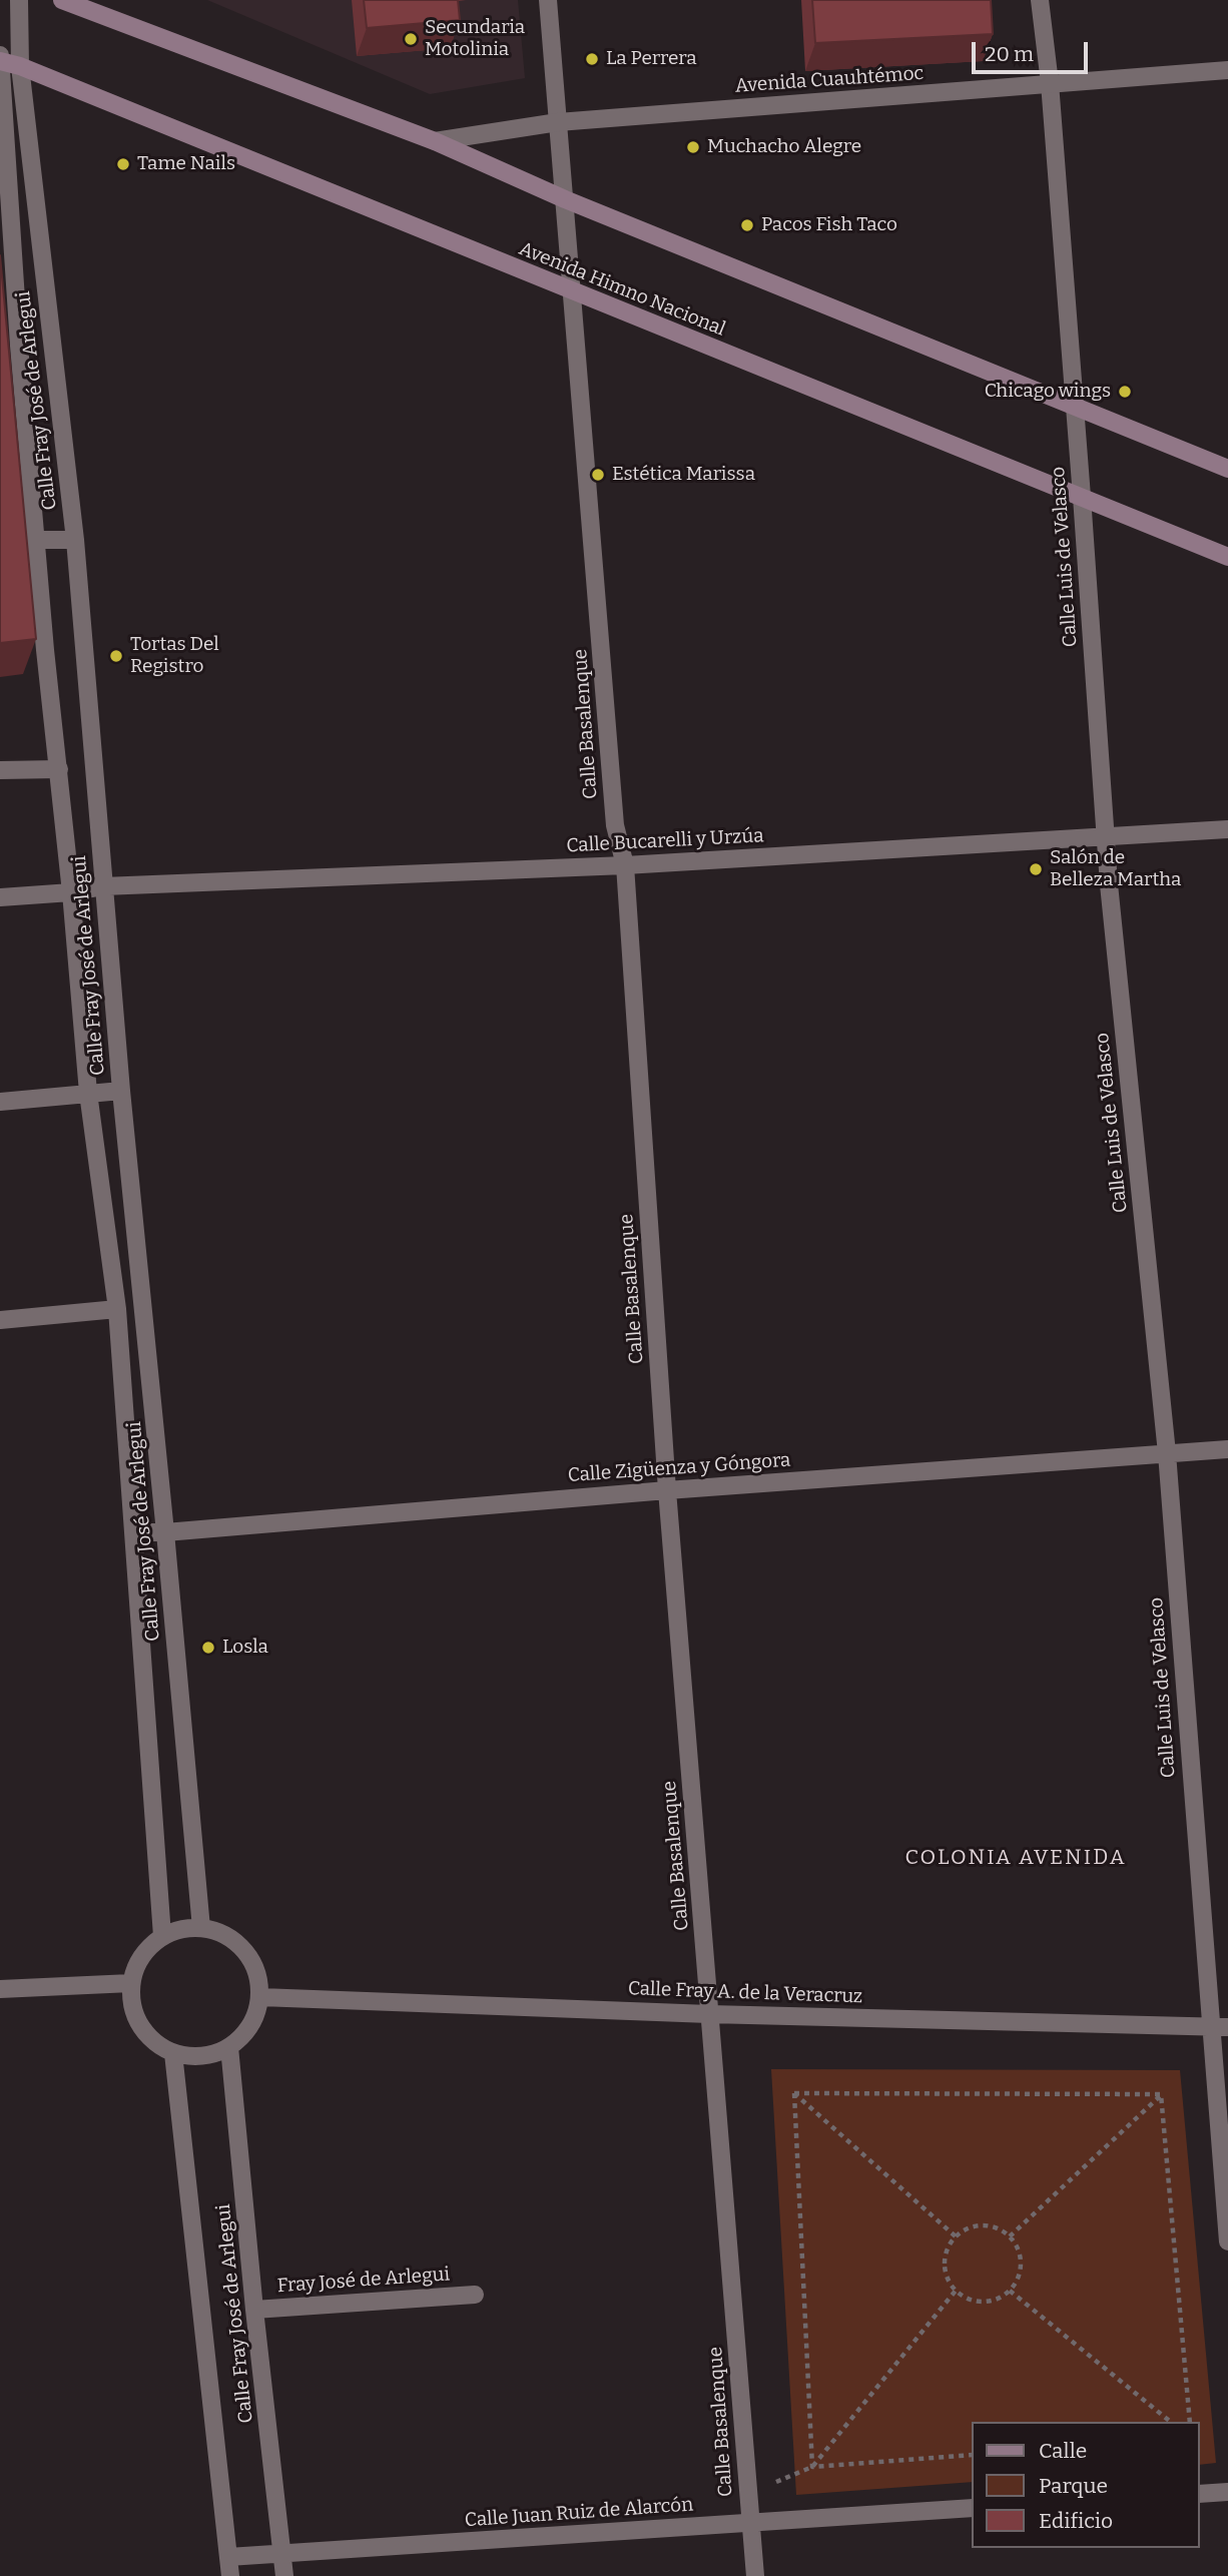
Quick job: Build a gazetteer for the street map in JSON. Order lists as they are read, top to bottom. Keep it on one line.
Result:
{"streets":{"main road":["Avenida Himno Nacional"],"street":["Avenida Cuauhtémoc","Calle Fray José de Arlegui","Calle Luis de Velasco","Calle Basalenque","Calle Bucarelli y Urzúa","Calle Zigüenza y Góngora","Calle Fray A. de la Veracruz","Fray José de Arlegui","Calle Juan Ruiz de Alarcón"]},"crossings":[["Avenida Cuauhtémoc","Calle Luis de Velasco"],["Avenida Cuauhtémoc","Calle Basalenque"],["Avenida Himno Nacional","Calle Fray José de Arlegui"],["Avenida Himno Nacional","Calle Luis de Velasco"],["Avenida Himno Nacional","Calle Basalenque"],["Calle Fray José de Arlegui","Calle Bucarelli y Urzúa"],["Calle Fray José de Arlegui","Calle Zigüenza y Góngora"],["Calle Fray José de Arlegui","Calle Fray A. de la Veracruz"],["Calle Fray José de Arlegui","Fray José de Arlegui"],["Calle Fray José de Arlegui","Calle Juan Ruiz de Alarcón"],["Calle Luis de Velasco","Calle Bucarelli y Urzúa"],["Calle Luis de Velasco","Calle Zigüenza y Góngora"],["Calle Luis de Velasco","Calle Fray A. de la Veracruz"],["Calle Basalenque","Calle Bucarelli y Urzúa"],["Calle Basalenque","Calle Zigüenza y Góngora"],["Calle Basalenque","Calle Fray A. de la Veracruz"],["Calle Basalenque","Calle Juan Ruiz de Alarcón"]],"districts":["COLONIA AVENIDA"],"places":["Secundaria Motolinia","La Perrera","Muchacho Alegre","Tame Nails","Pacos Fish Taco","Chicago wings","Estética Marissa","Tortas Del Registro","Salón de Belleza Martha","Losla"],"legend":["Calle","Parque","Edificio"],"scale_bar":"20 m"}
